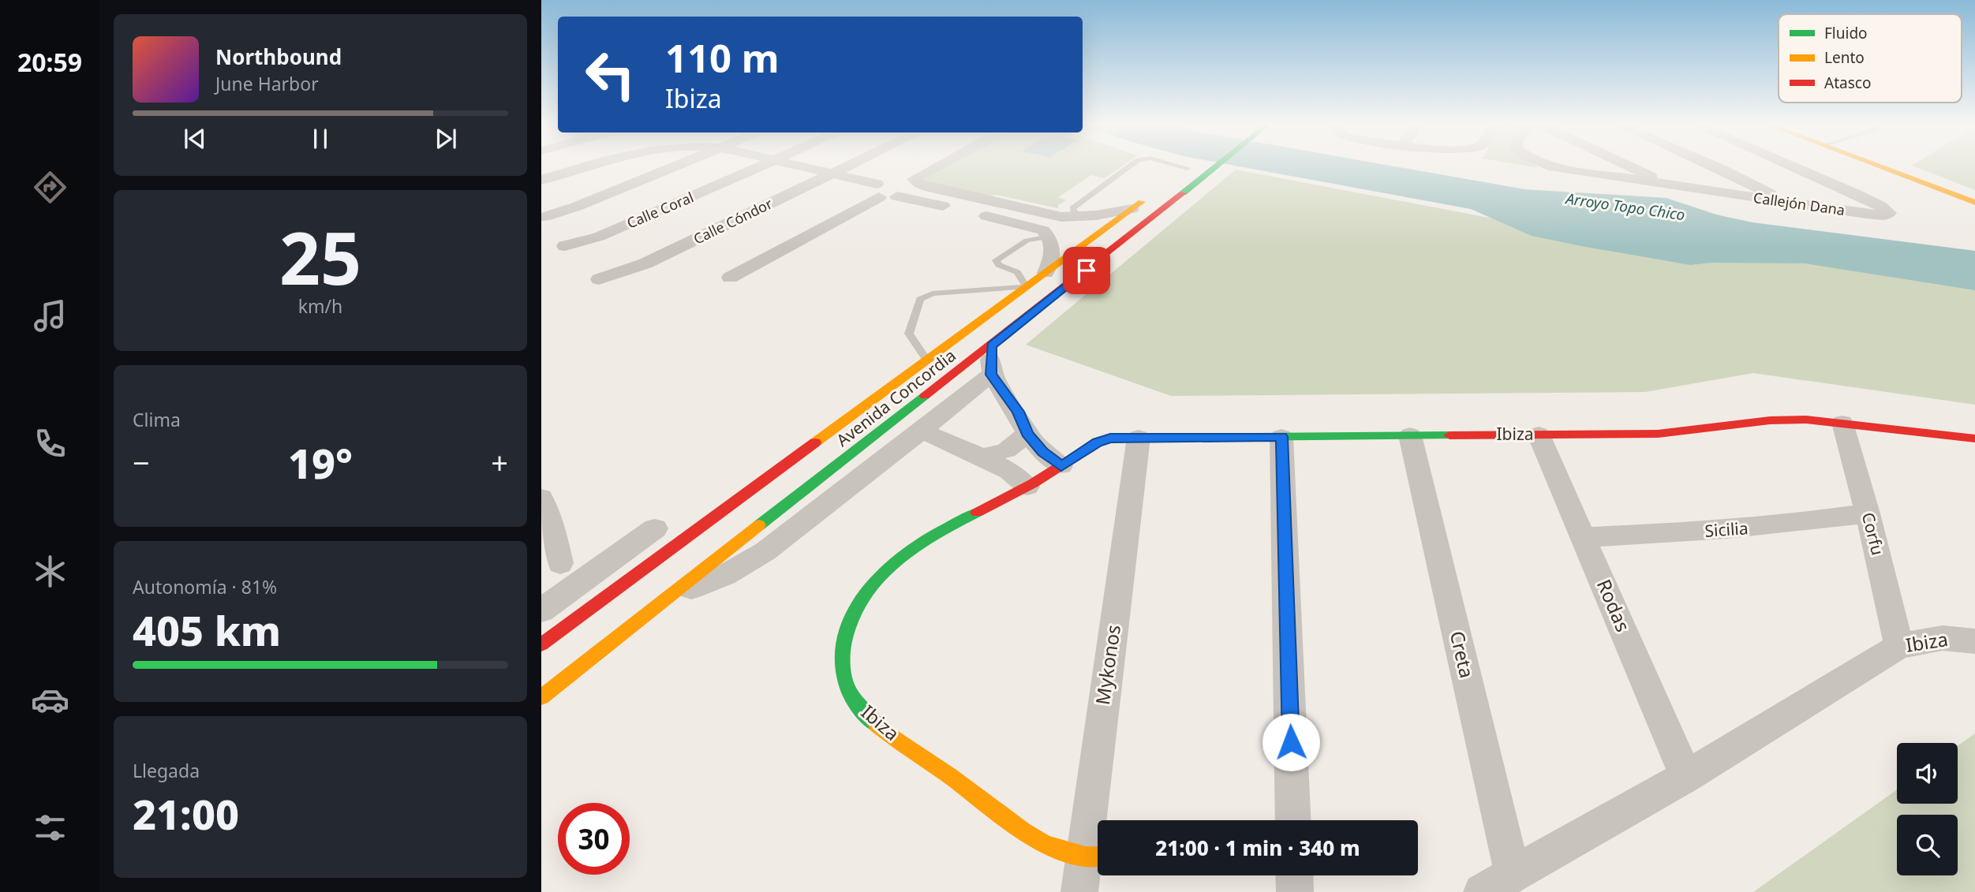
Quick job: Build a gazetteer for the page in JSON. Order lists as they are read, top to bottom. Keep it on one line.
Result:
{"streets":{"main road":["Avenida Concordia","Ibiza"],"street":["Callejón Dana","Calle Coral","Calle Cóndor","Sicilia","Corfu","Rodas","Creta","Mykonos"]},"crossings":[["Ibiza","Corfu"],["Ibiza","Rodas"],["Ibiza","Creta"],["Ibiza","Mykonos"],["Sicilia","Corfu"],["Sicilia","Rodas"]],"water":["Arroyo Topo Chico"],"legend":["Fluido","Lento","Atasco"],"page":{"tabs":"20:59","turn":["110 m","Ibiza"],"song":["Northbound","June Harbor"],"tile":[["25","km/h"],"Clima",["Autonomía · 81%","405 km"],["Llegada","21:00"]],"heat":["−","19°","+"],"limit":"30","trip":"21:00 · 1 min · 340 m"}}
